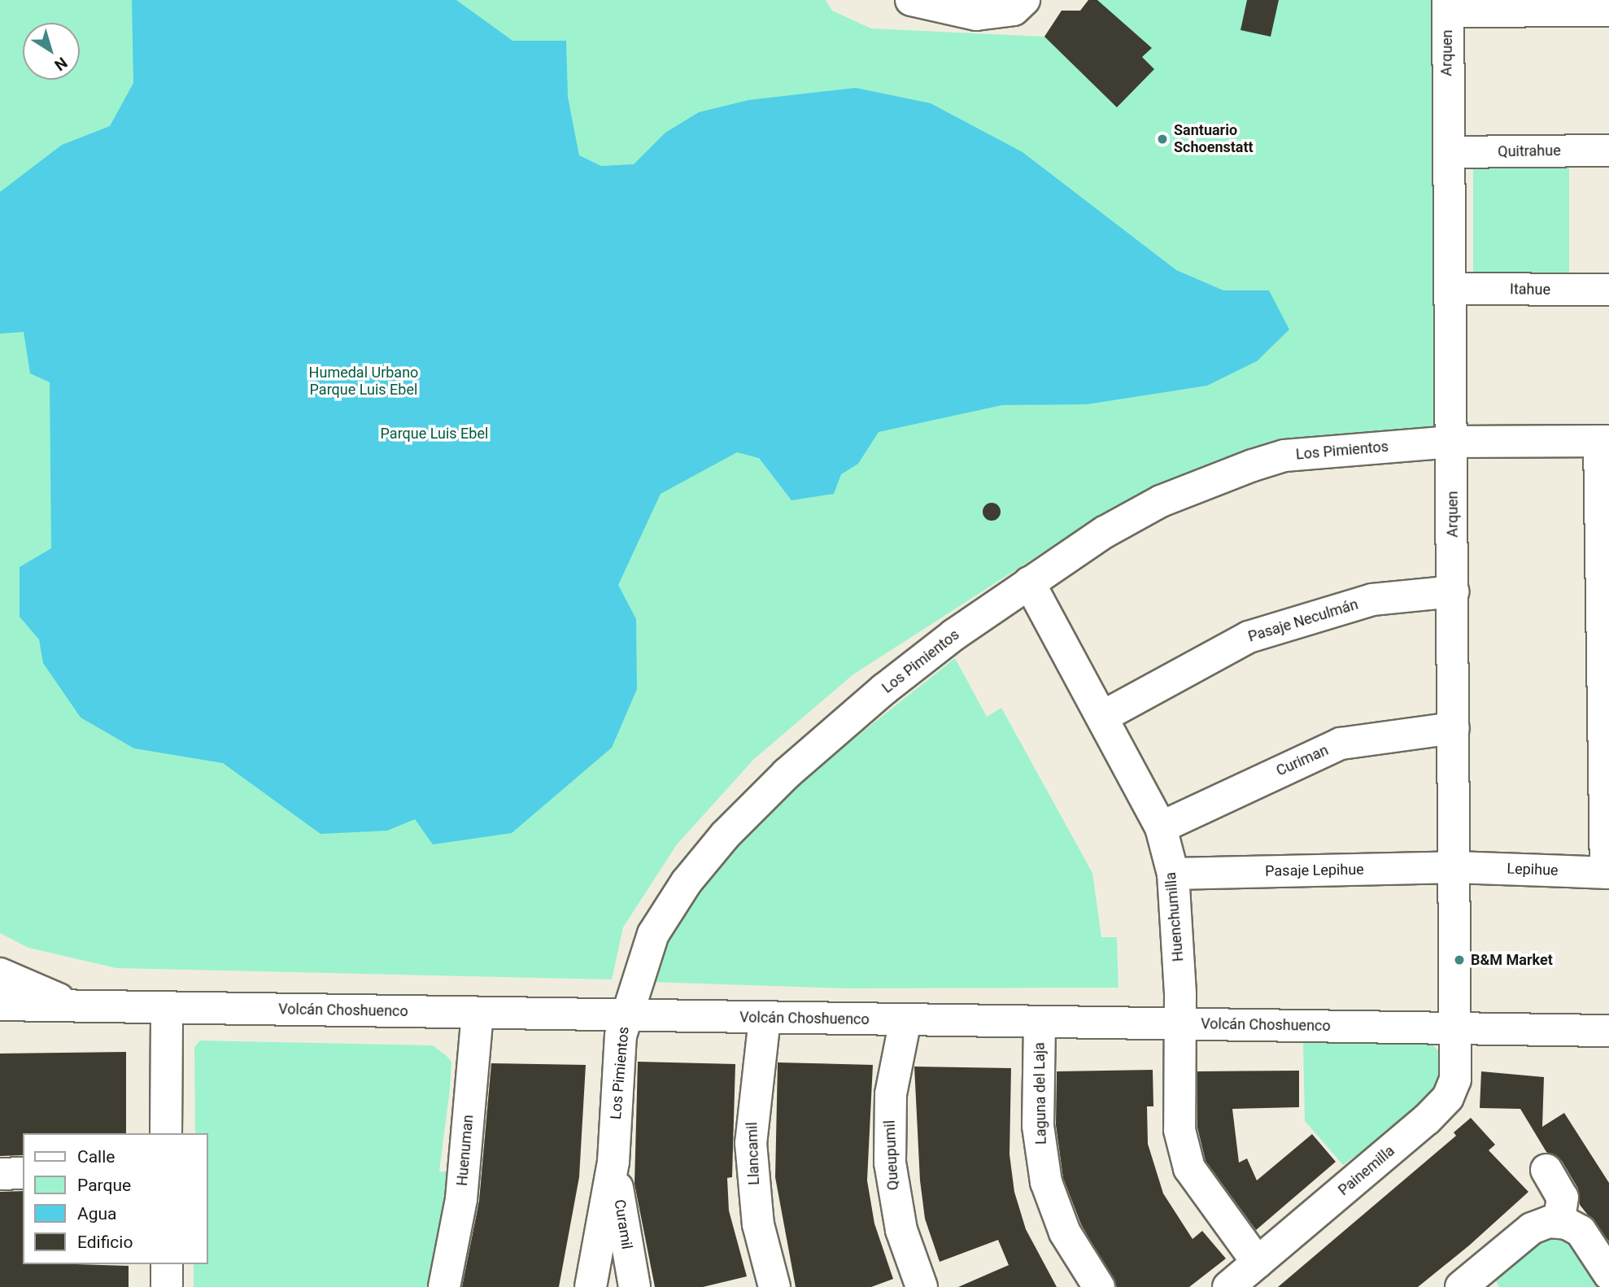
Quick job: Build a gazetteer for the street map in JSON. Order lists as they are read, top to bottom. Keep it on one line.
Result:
{"streets":{"street":["Arquen","Quitrahue","Itahue","Los Pimientos","Pasaje Neculmán","Curiman","Lepihue","Pasaje Lepihue","Huenchumilla","Volcán Choshuenco","Laguna del Laja","Huenuman","Llancamil","Queupumil","Painemilla","Curamil"]},"crossings":[["Arquen","Quitrahue"],["Arquen","Itahue"],["Arquen","Los Pimientos"],["Arquen","Pasaje Neculmán"],["Arquen","Curiman"],["Arquen","Lepihue"],["Arquen","Pasaje Lepihue"],["Arquen","Volcán Choshuenco"],["Arquen","Painemilla"],["Los Pimientos","Huenchumilla"],["Los Pimientos","Volcán Choshuenco"],["Los Pimientos","Curamil"],["Pasaje Neculmán","Huenchumilla"],["Curiman","Huenchumilla"],["Lepihue","Pasaje Lepihue"],["Pasaje Lepihue","Huenchumilla"],["Huenchumilla","Volcán Choshuenco"],["Huenchumilla","Painemilla"],["Volcán Choshuenco","Laguna del Laja"],["Volcán Choshuenco","Huenuman"],["Volcán Choshuenco","Llancamil"],["Volcán Choshuenco","Queupumil"],["Volcán Choshuenco","Painemilla"]],"parks":["Humedal Urbano Parque Luis Ebel","Parque Luis Ebel"],"places":["Santuario Schoenstatt","B&M Market"],"legend":["Calle","Parque","Agua","Edificio"],"north":"bottom right"}
